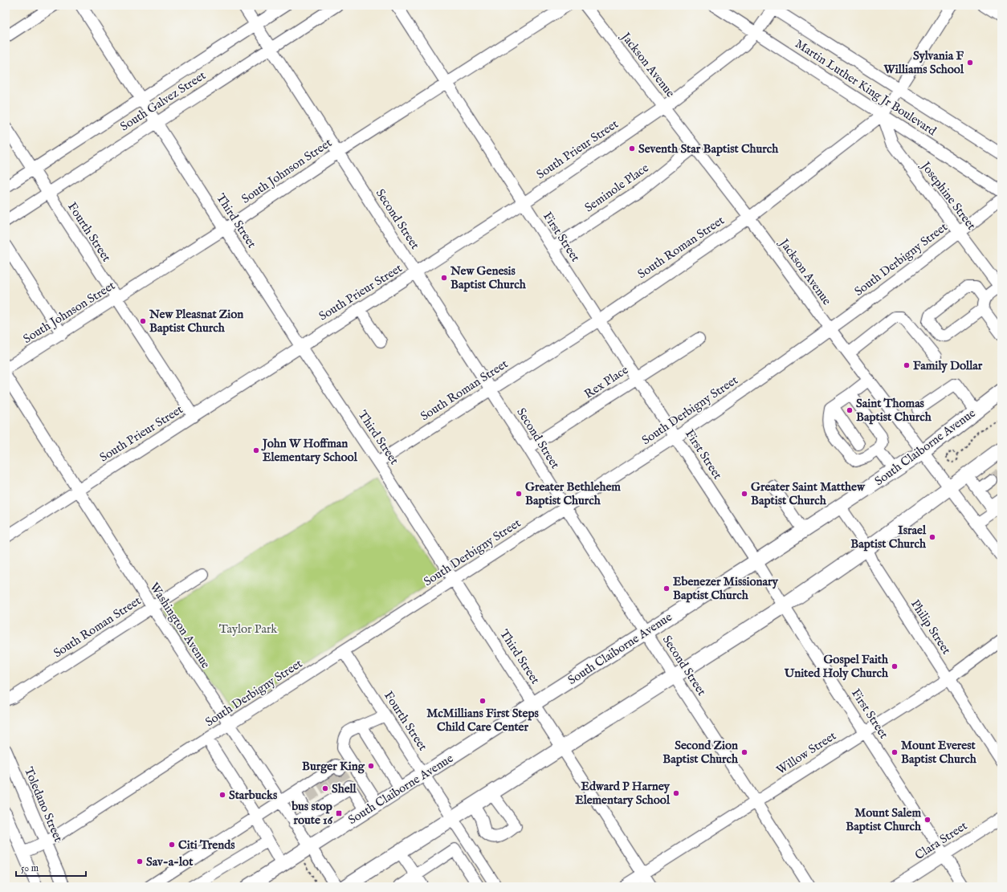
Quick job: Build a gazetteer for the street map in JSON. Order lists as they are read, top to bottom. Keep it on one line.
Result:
{"streets":{"main road":["South Claiborne Avenue"],"street":["Jackson Avenue","Martin Luther King Jr Boulevard","South Galvez Street","South Prieur Street","South Johnson Street","Seminole Place","Josephine Street","Second Street","Third Street","Fourth Street","First Street","South Roman Street","South Derbigny Street","Rex Place","Washington Avenue","Philip Street","Willow Street","Toledano Street","Clara Street"]},"crossings":[["Jackson Avenue","South Prieur Street"],["Jackson Avenue","Seminole Place"],["Jackson Avenue","South Roman Street"],["Jackson Avenue","South Derbigny Street"],["Jackson Avenue","South Claiborne Avenue"],["Martin Luther King Jr Boulevard","South Prieur Street"],["Martin Luther King Jr Boulevard","Josephine Street"],["Martin Luther King Jr Boulevard","South Roman Street"],["South Galvez Street","Second Street"],["South Galvez Street","Third Street"],["South Galvez Street","Fourth Street"],["South Prieur Street","Second Street"],["South Prieur Street","Third Street"],["South Prieur Street","Fourth Street"],["South Prieur Street","First Street"],["South Prieur Street","Washington Avenue"],["South Johnson Street","Second Street"],["South Johnson Street","Third Street"],["South Johnson Street","Fourth Street"],["South Johnson Street","First Street"],["Seminole Place","First Street"],["Josephine Street","South Roman Street"],["Josephine Street","South Derbigny Street"],["Second Street","South Roman Street"],["Second Street","South Derbigny Street"],["Second Street","Rex Place"],["Second Street","South Claiborne Avenue"],["Second Street","Willow Street"],["Third Street","South Roman Street"],["Third Street","South Derbigny Street"],["Third Street","South Claiborne Avenue"],["Third Street","Willow Street"],["Fourth Street","South Derbigny Street"],["Fourth Street","South Claiborne Avenue"],["First Street","South Roman Street"],["First Street","South Derbigny Street"],["First Street","Rex Place"],["First Street","South Claiborne Avenue"],["First Street","Willow Street"],["First Street","Clara Street"],["South Roman Street","Washington Avenue"],["South Derbigny Street","Washington Avenue"],["South Derbigny Street","Toledano Street"],["South Claiborne Avenue","Washington Avenue"],["South Claiborne Avenue","Philip Street"],["Philip Street","Willow Street"]],"parks":["Taylor Park"],"places":{"other":["Sylvania F Williams School","Seventh Star Baptist Church","New Genesis Baptist Church","New Pleasnat Zion Baptist Church","Family Dollar","Saint Thomas Baptist Church","John W Hoffman Elementary School","Greater Bethlehem Baptist Church","Greater Saint Matthew Baptist Church","Israel Baptist Church","Ebenezer Missionary Baptist Church","Gospel Faith United Holy Church","McMillians First Steps Child Care Center","Second Zion Baptist Church","Mount Everest Baptist Church","Burger King","Shell","Edward P Harney Elementary School","Starbucks","Mount Salem Baptist Church","Citi Trends","Sav-a-lot"],"transit":["bus stop route 16"]},"scale_bar":"50 m"}
